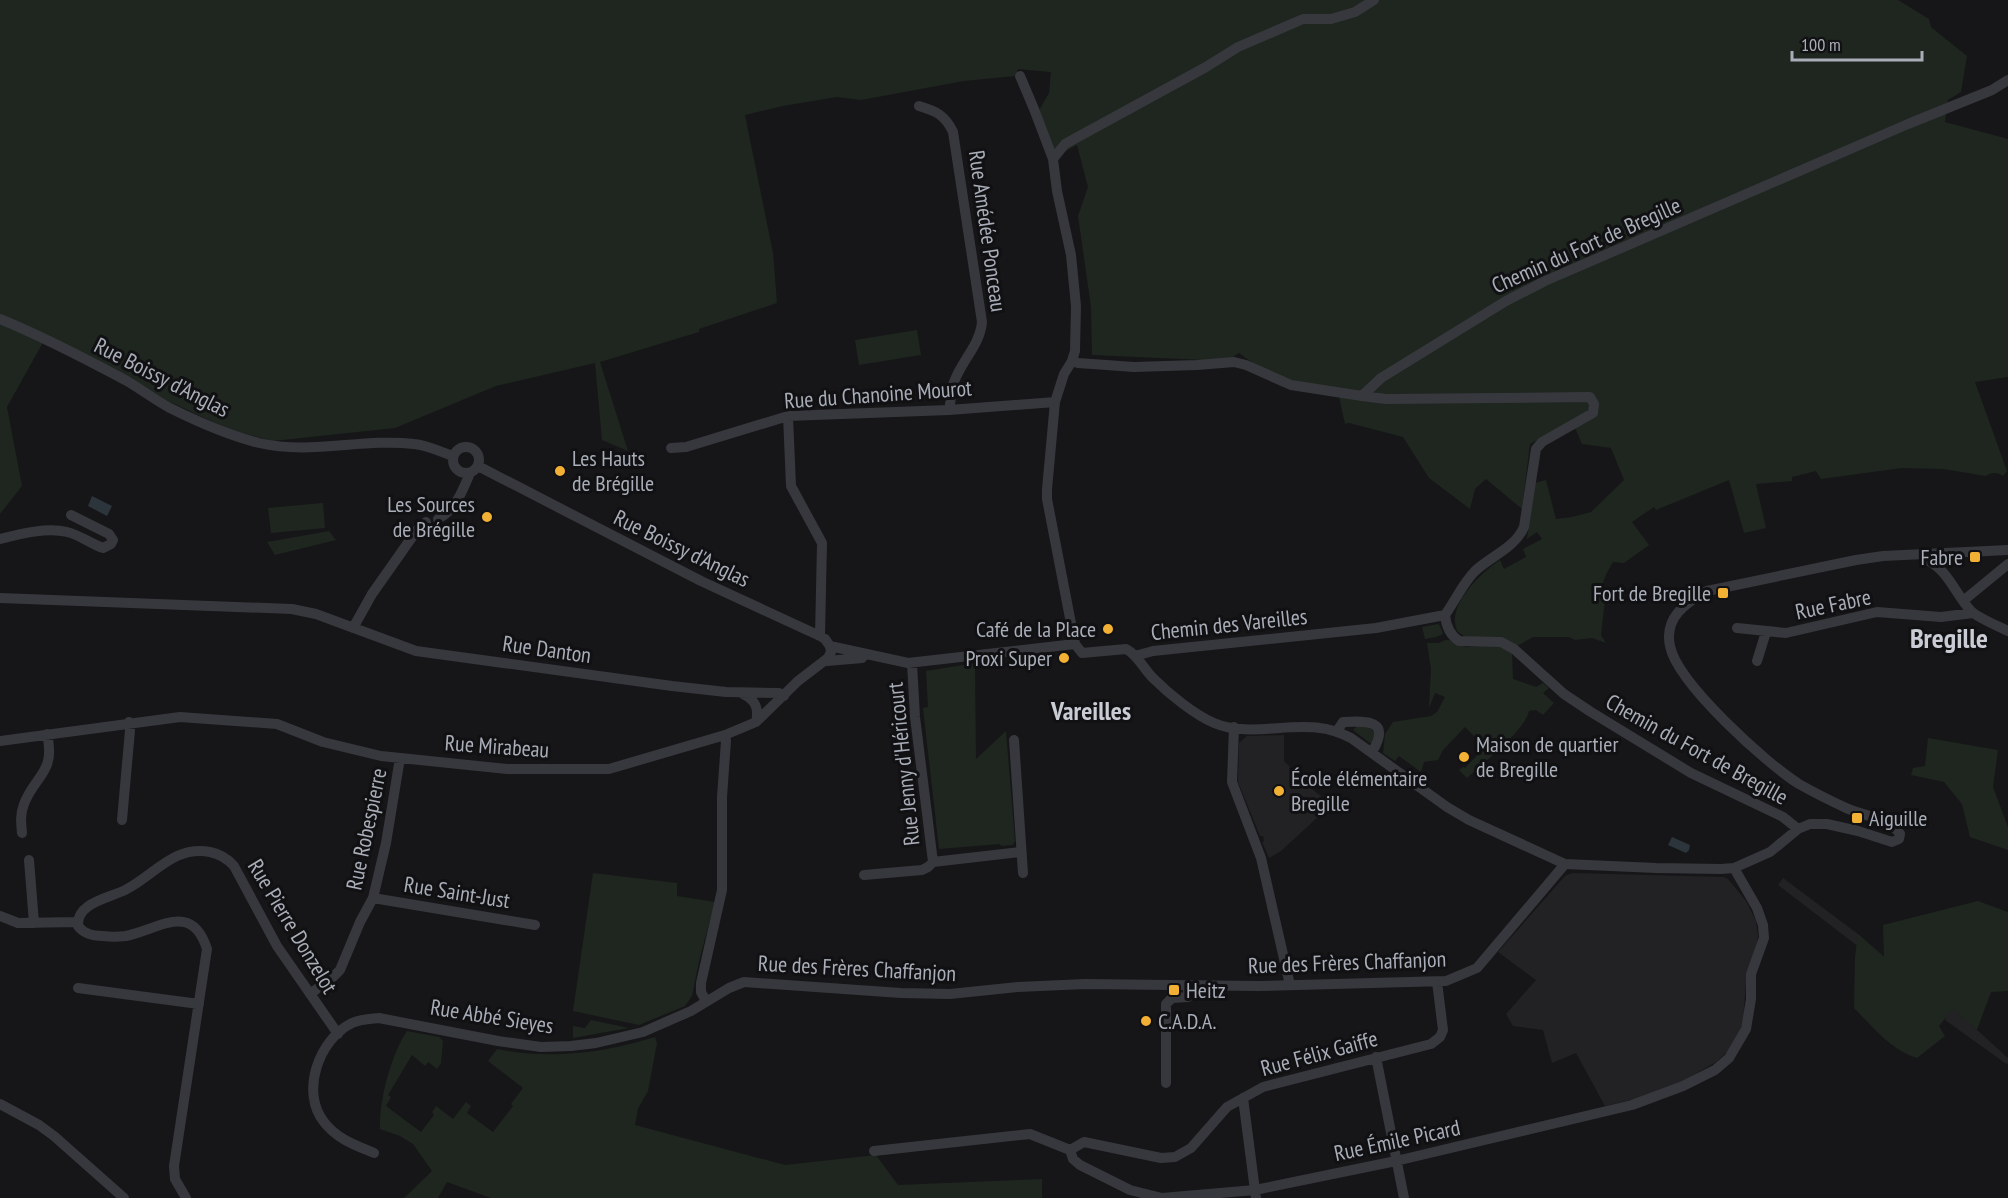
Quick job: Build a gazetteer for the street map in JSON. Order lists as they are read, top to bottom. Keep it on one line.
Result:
{"streets":{"street":["Rue Amédée Ponceau","Chemin du Fort de Bregille","Rue Boissy d'Anglas","Rue du Chanoine Mourot","Rue Fabre","Chemin des Vareilles","Rue Danton","Rue Mirabeau","Rue Jenny d'Héricourt","Rue Robespierre","Rue Saint-Just","Rue Pierre Donzelot","Rue des Frères Chaffanjon","Rue Abbé Sieyes","Rue Félix Gaiffe","Rue Émile Picard"]},"crossings":[["Rue Amédée Ponceau","Rue du Chanoine Mourot"],["Chemin du Fort de Bregille","Chemin des Vareilles"],["Rue Boissy d'Anglas","Chemin des Vareilles"],["Rue Boissy d'Anglas","Rue Mirabeau"],["Chemin des Vareilles","Rue Mirabeau"],["Chemin des Vareilles","Rue Jenny d'Héricourt"],["Rue Danton","Rue Mirabeau"],["Rue Mirabeau","Rue Robespierre"],["Rue Robespierre","Rue Saint-Just"],["Rue Robespierre","Rue Pierre Donzelot"],["Rue Pierre Donzelot","Rue Abbé Sieyes"],["Rue des Frères Chaffanjon","Rue Abbé Sieyes"],["Rue des Frères Chaffanjon","Rue Félix Gaiffe"],["Rue Félix Gaiffe","Rue Émile Picard"]],"districts":["Bregille","Vareilles"],"places":{"other":["Les Hauts de Brégille","Les Sources de Brégille","Café de la Place","Proxi Super","Maison de quartier de Bregille","École élémentaire Bregille","C.A.D.A."],"transit":["Fabre","Fort de Bregille","Aiguille","Heitz"]},"scale_bar":"100 m"}
